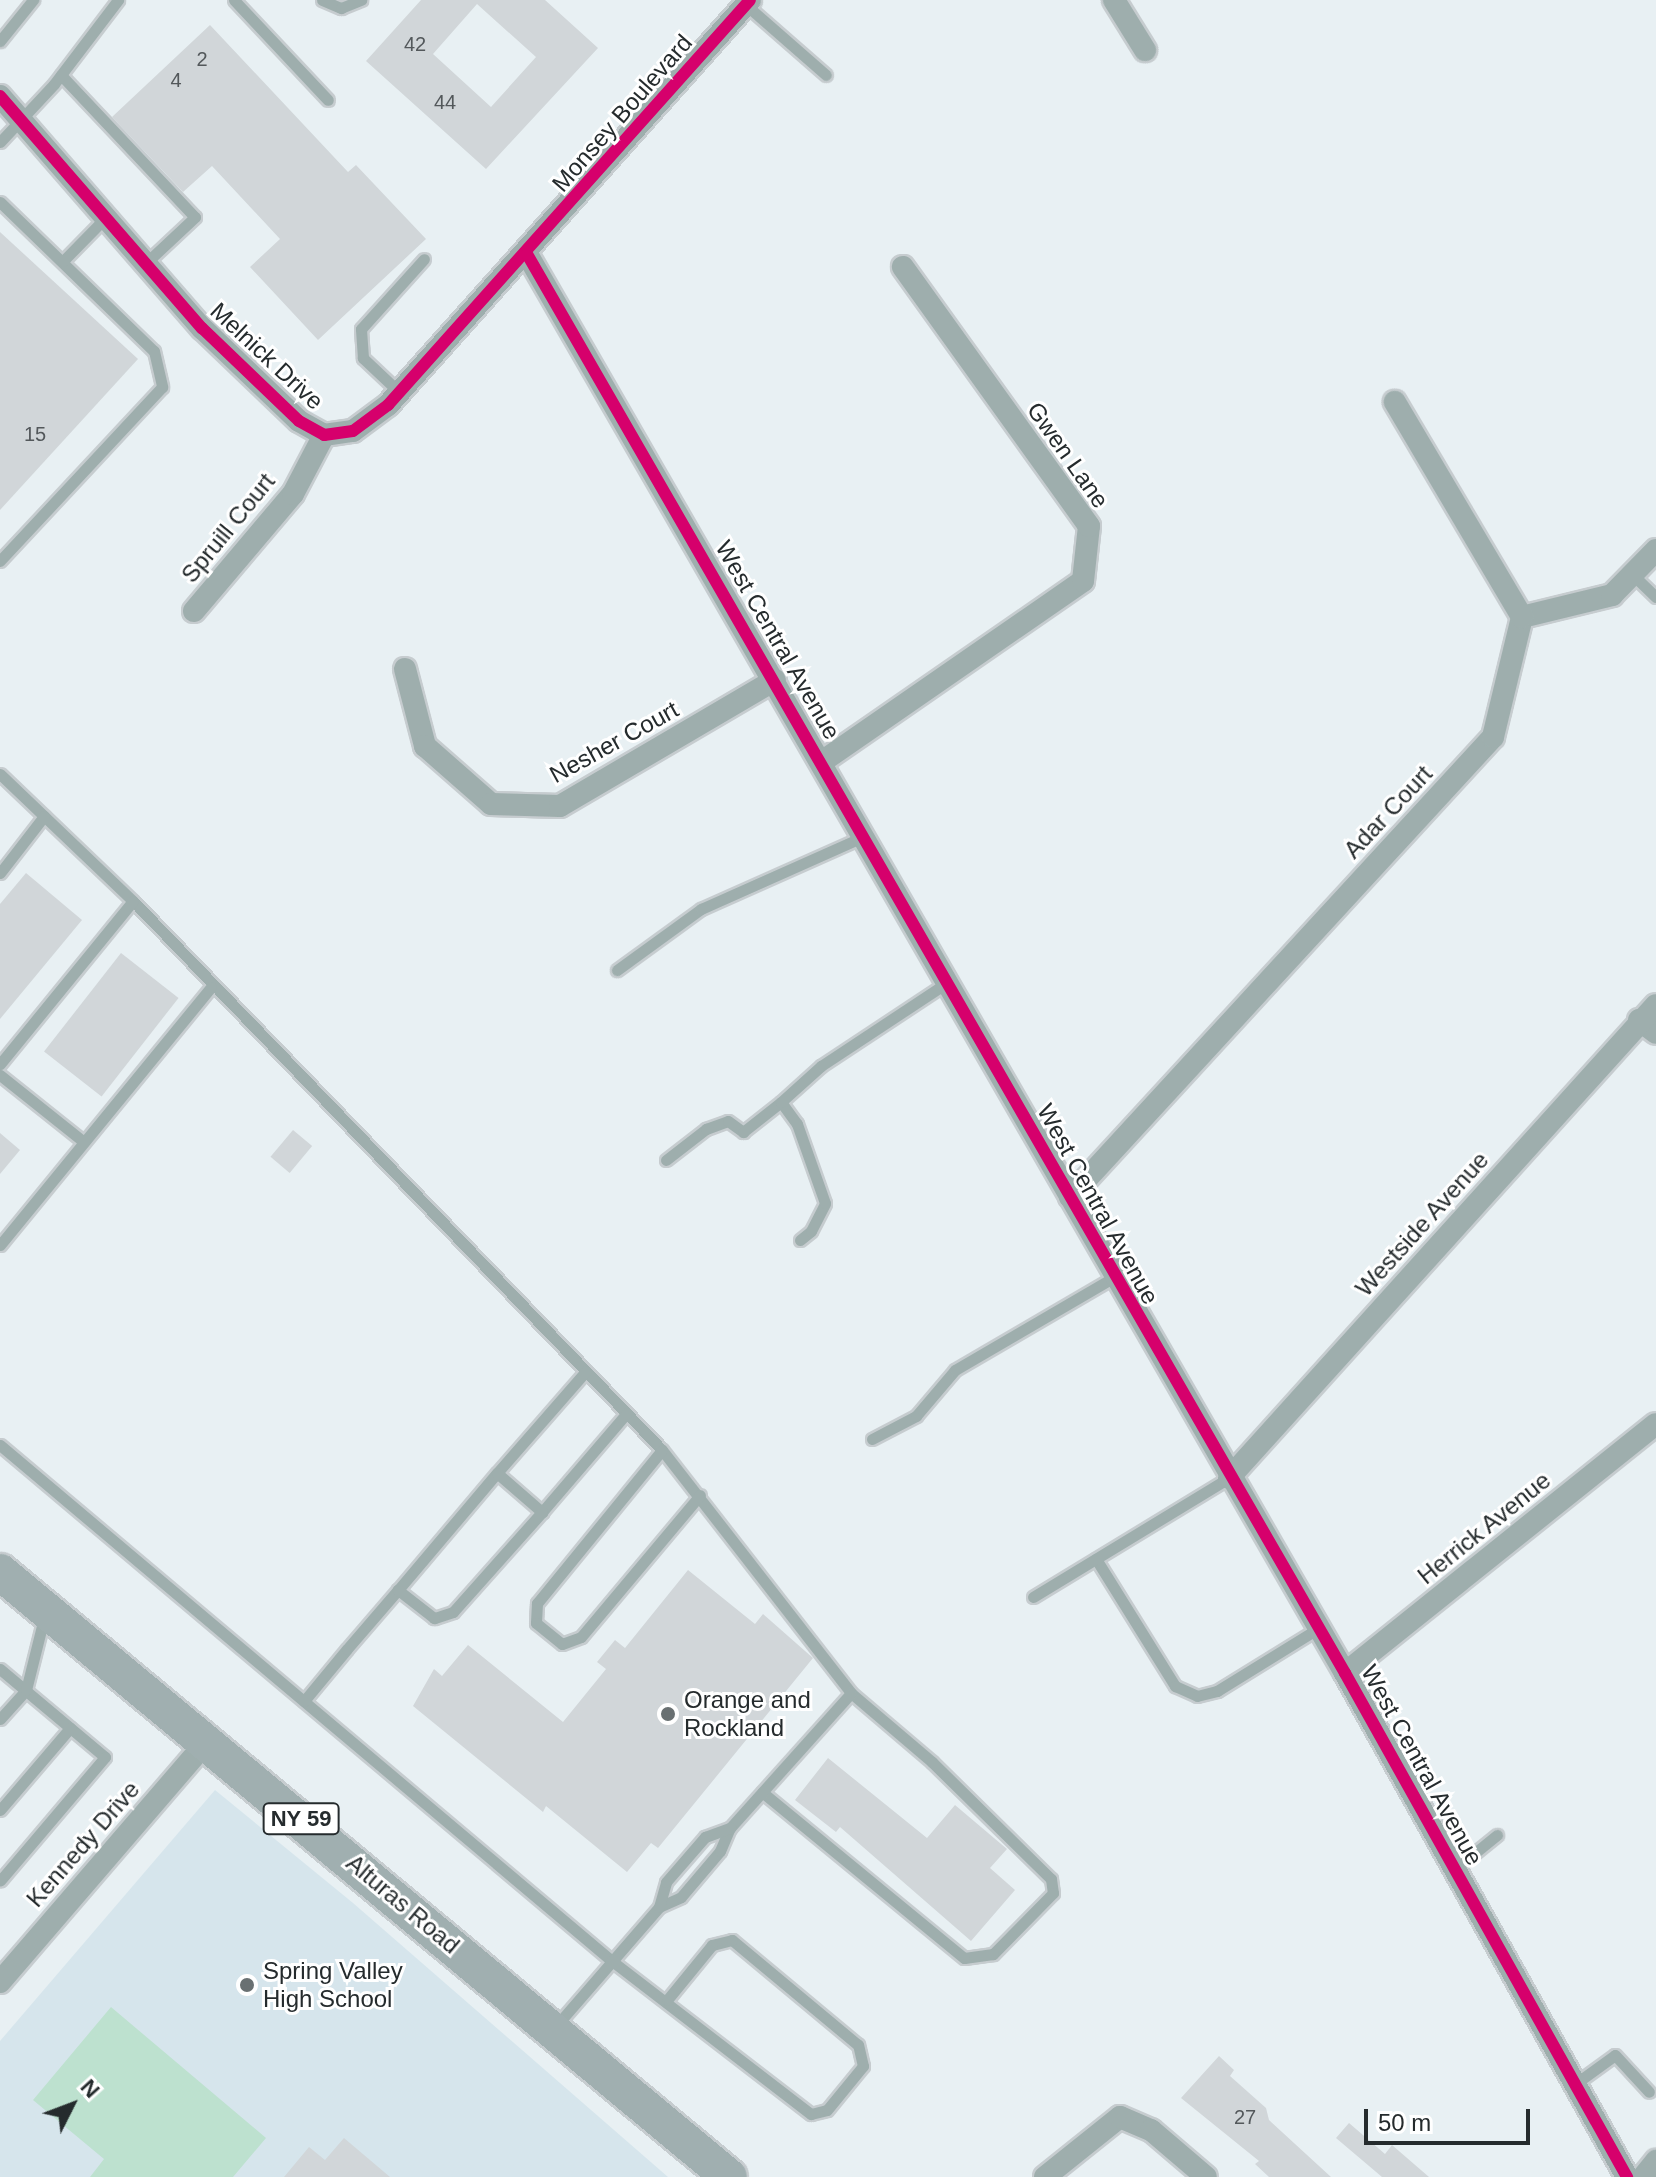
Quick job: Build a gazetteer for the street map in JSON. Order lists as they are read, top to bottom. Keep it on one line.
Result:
{"streets":{"main road":["NY 59","Alturas Road"],"street":["Monsey Boulevard","Melnick Drive","Gwen Lane","Spruill Court","West Central Avenue","Nesher Court","Adar Court","Westside Avenue","Herrick Avenue","Kennedy Drive"]},"crossings":[["Monsey Boulevard","Melnick Drive"],["Monsey Boulevard","West Central Avenue"],["Melnick Drive","Spruill Court"],["Melnick Drive","West Central Avenue"],["Gwen Lane","West Central Avenue"],["West Central Avenue","Nesher Court"],["West Central Avenue","Adar Court"],["West Central Avenue","Westside Avenue"],["West Central Avenue","Herrick Avenue"],["Kennedy Drive","Alturas Road"]],"places":["Orange and Rockland","Spring Valley High School"],"house_numbers":["42","2","4","44","15","27"],"scale_bar":"50 m","north":"top right"}
